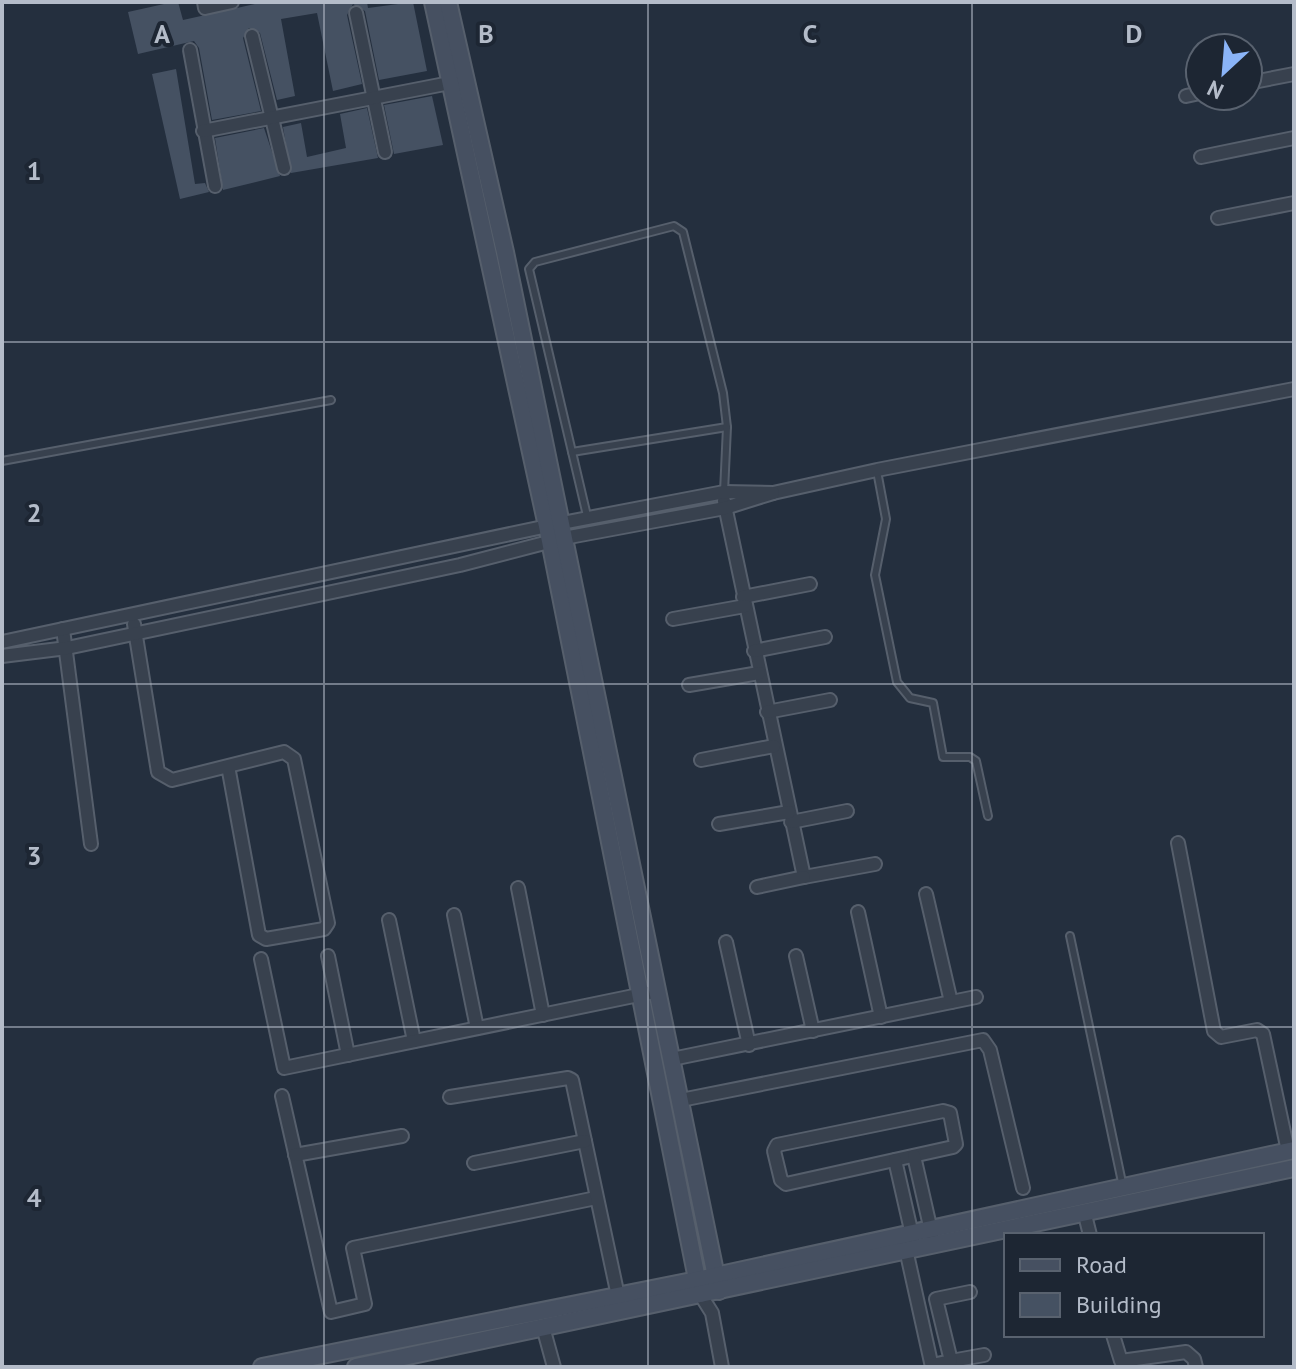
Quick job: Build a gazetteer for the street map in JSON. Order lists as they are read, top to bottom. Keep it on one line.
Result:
{"legend":["Road","Building"],"north":"bottom left","grid":{"columns":["A","B","C","D"],"rows":["1","2","3","4"]}}
